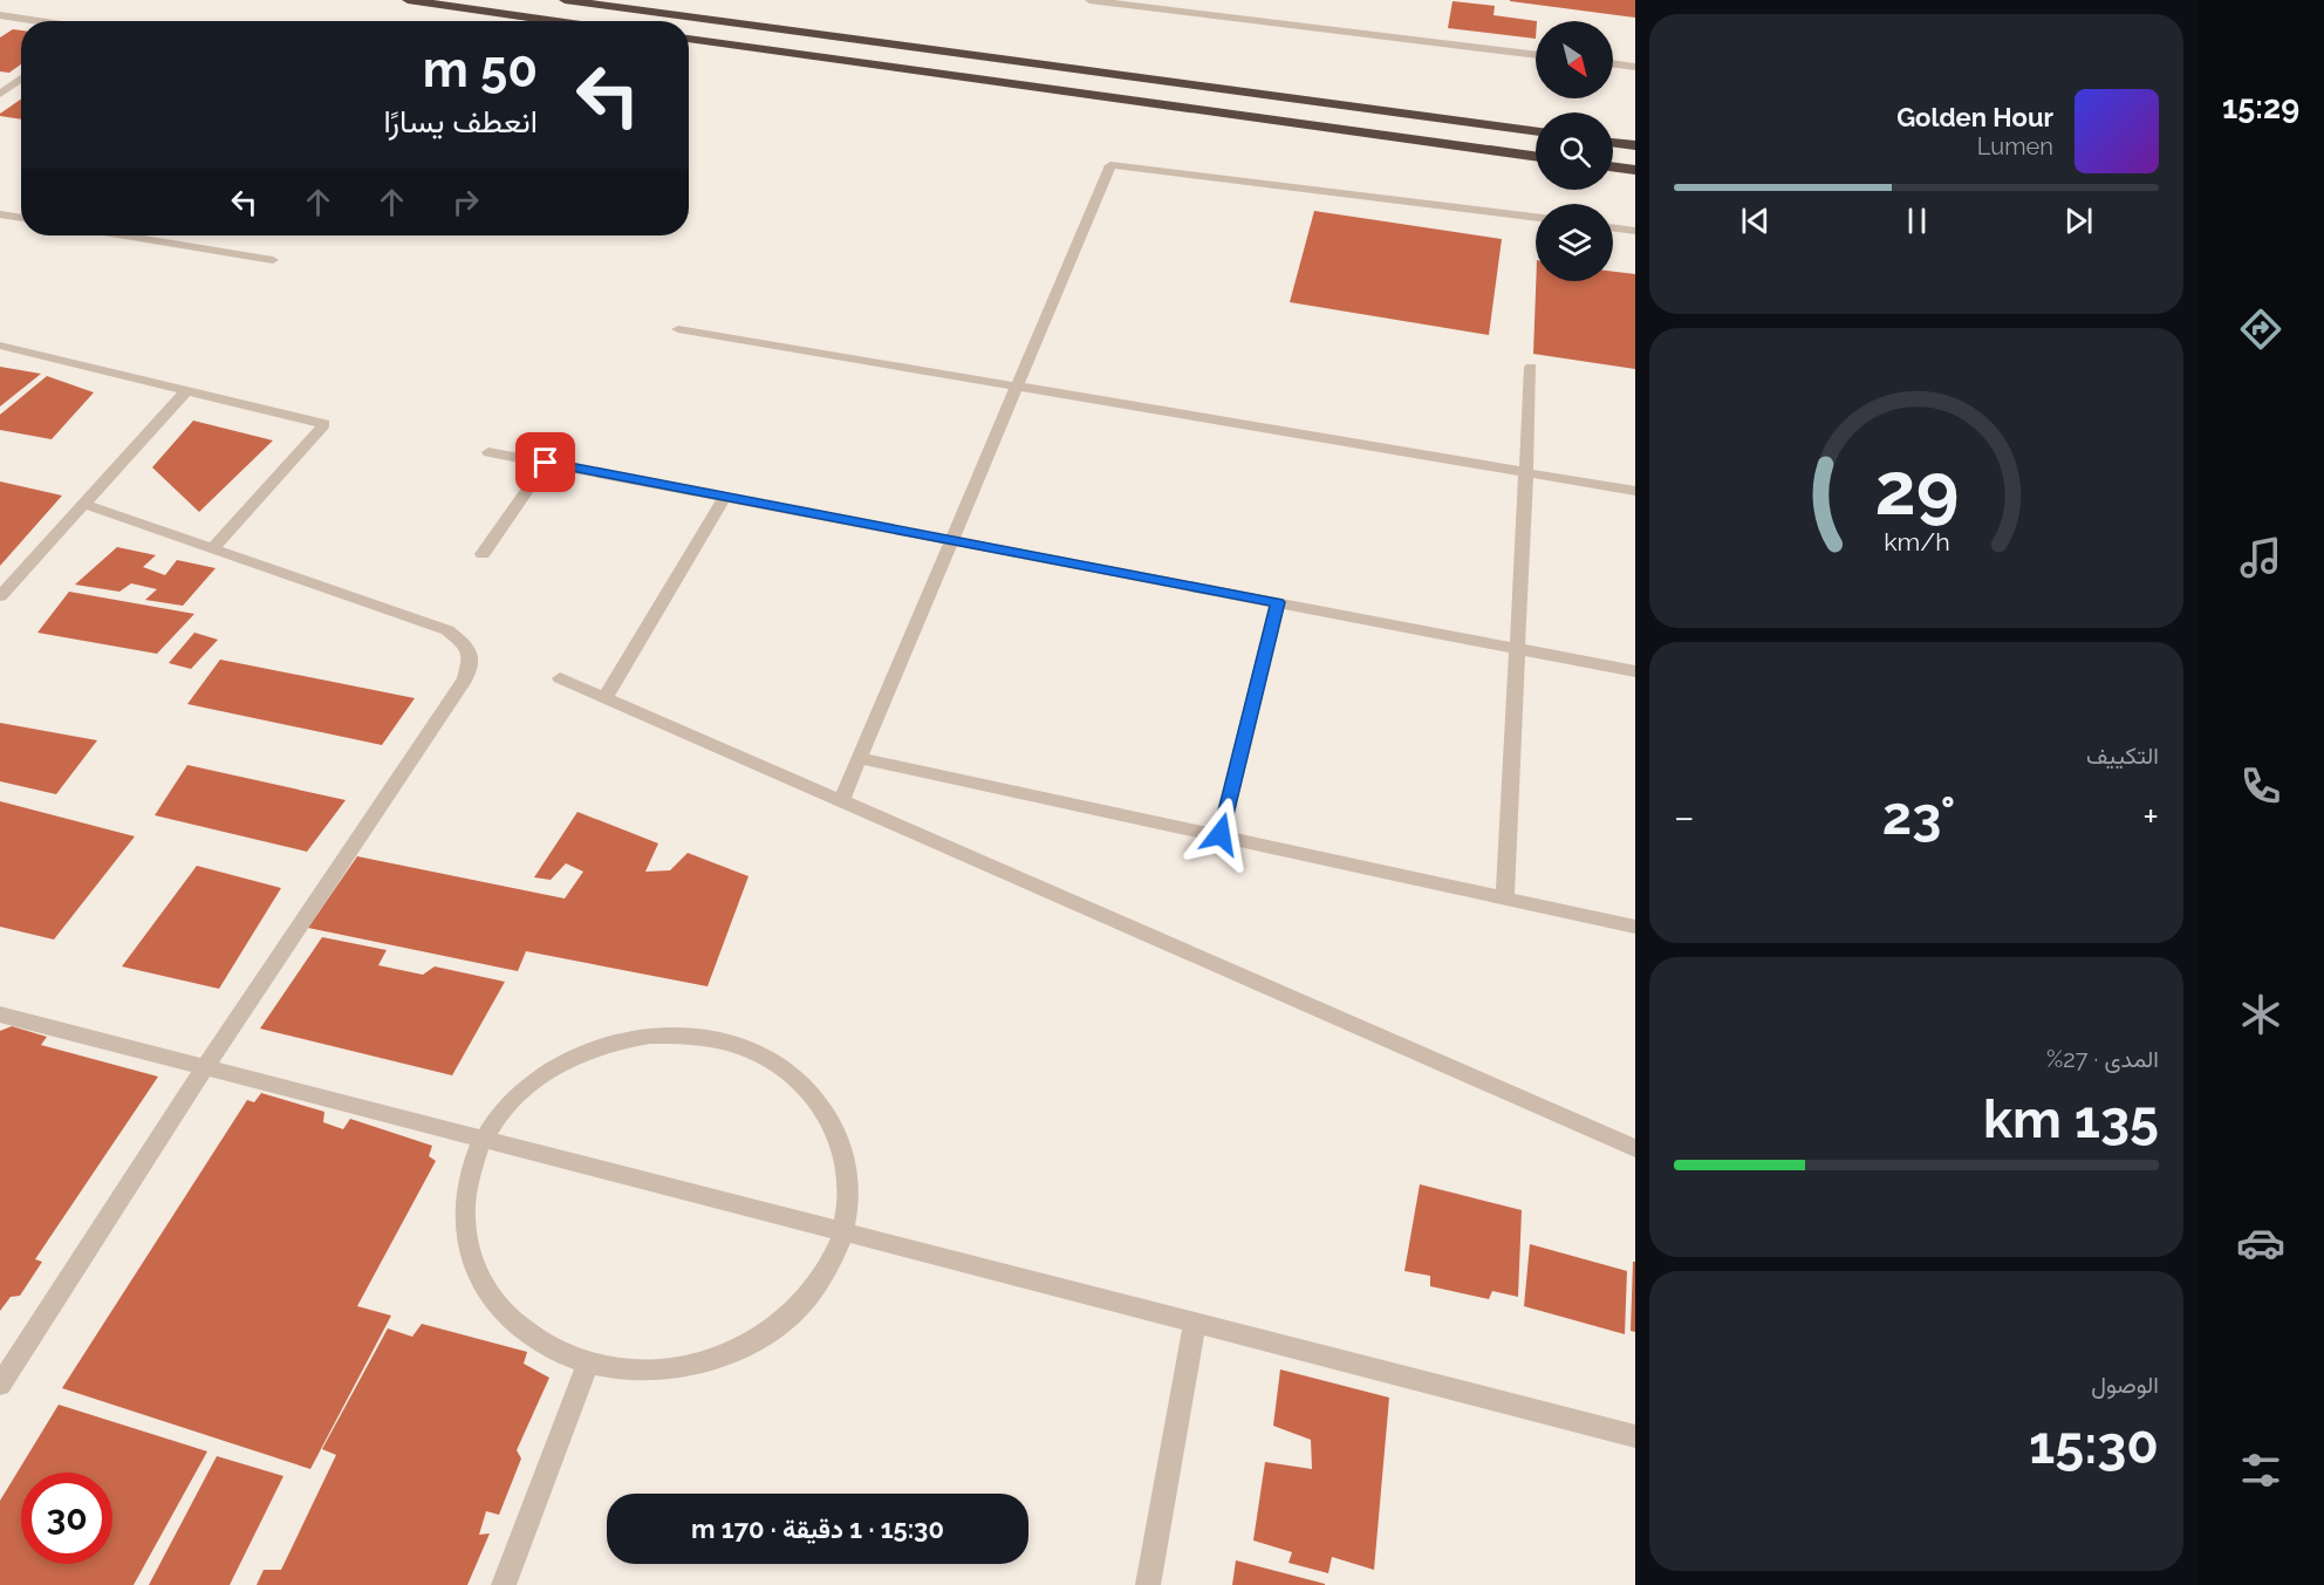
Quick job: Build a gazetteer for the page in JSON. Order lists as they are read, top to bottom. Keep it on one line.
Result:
{"north":"bottom right","page":{"tabs":"15:29","turn":["50 m","انعطف يسارًا"],"song":["Golden Hour","Lumen"],"tile":["التكييف",["المدى · 27%","135 km"],["الوصول","15:30"]],"heat":["−","23°","+"],"limit":"30","trip":"15:30 · 1 دقيقة · 170 m","gauge":["29","km/h"]}}
